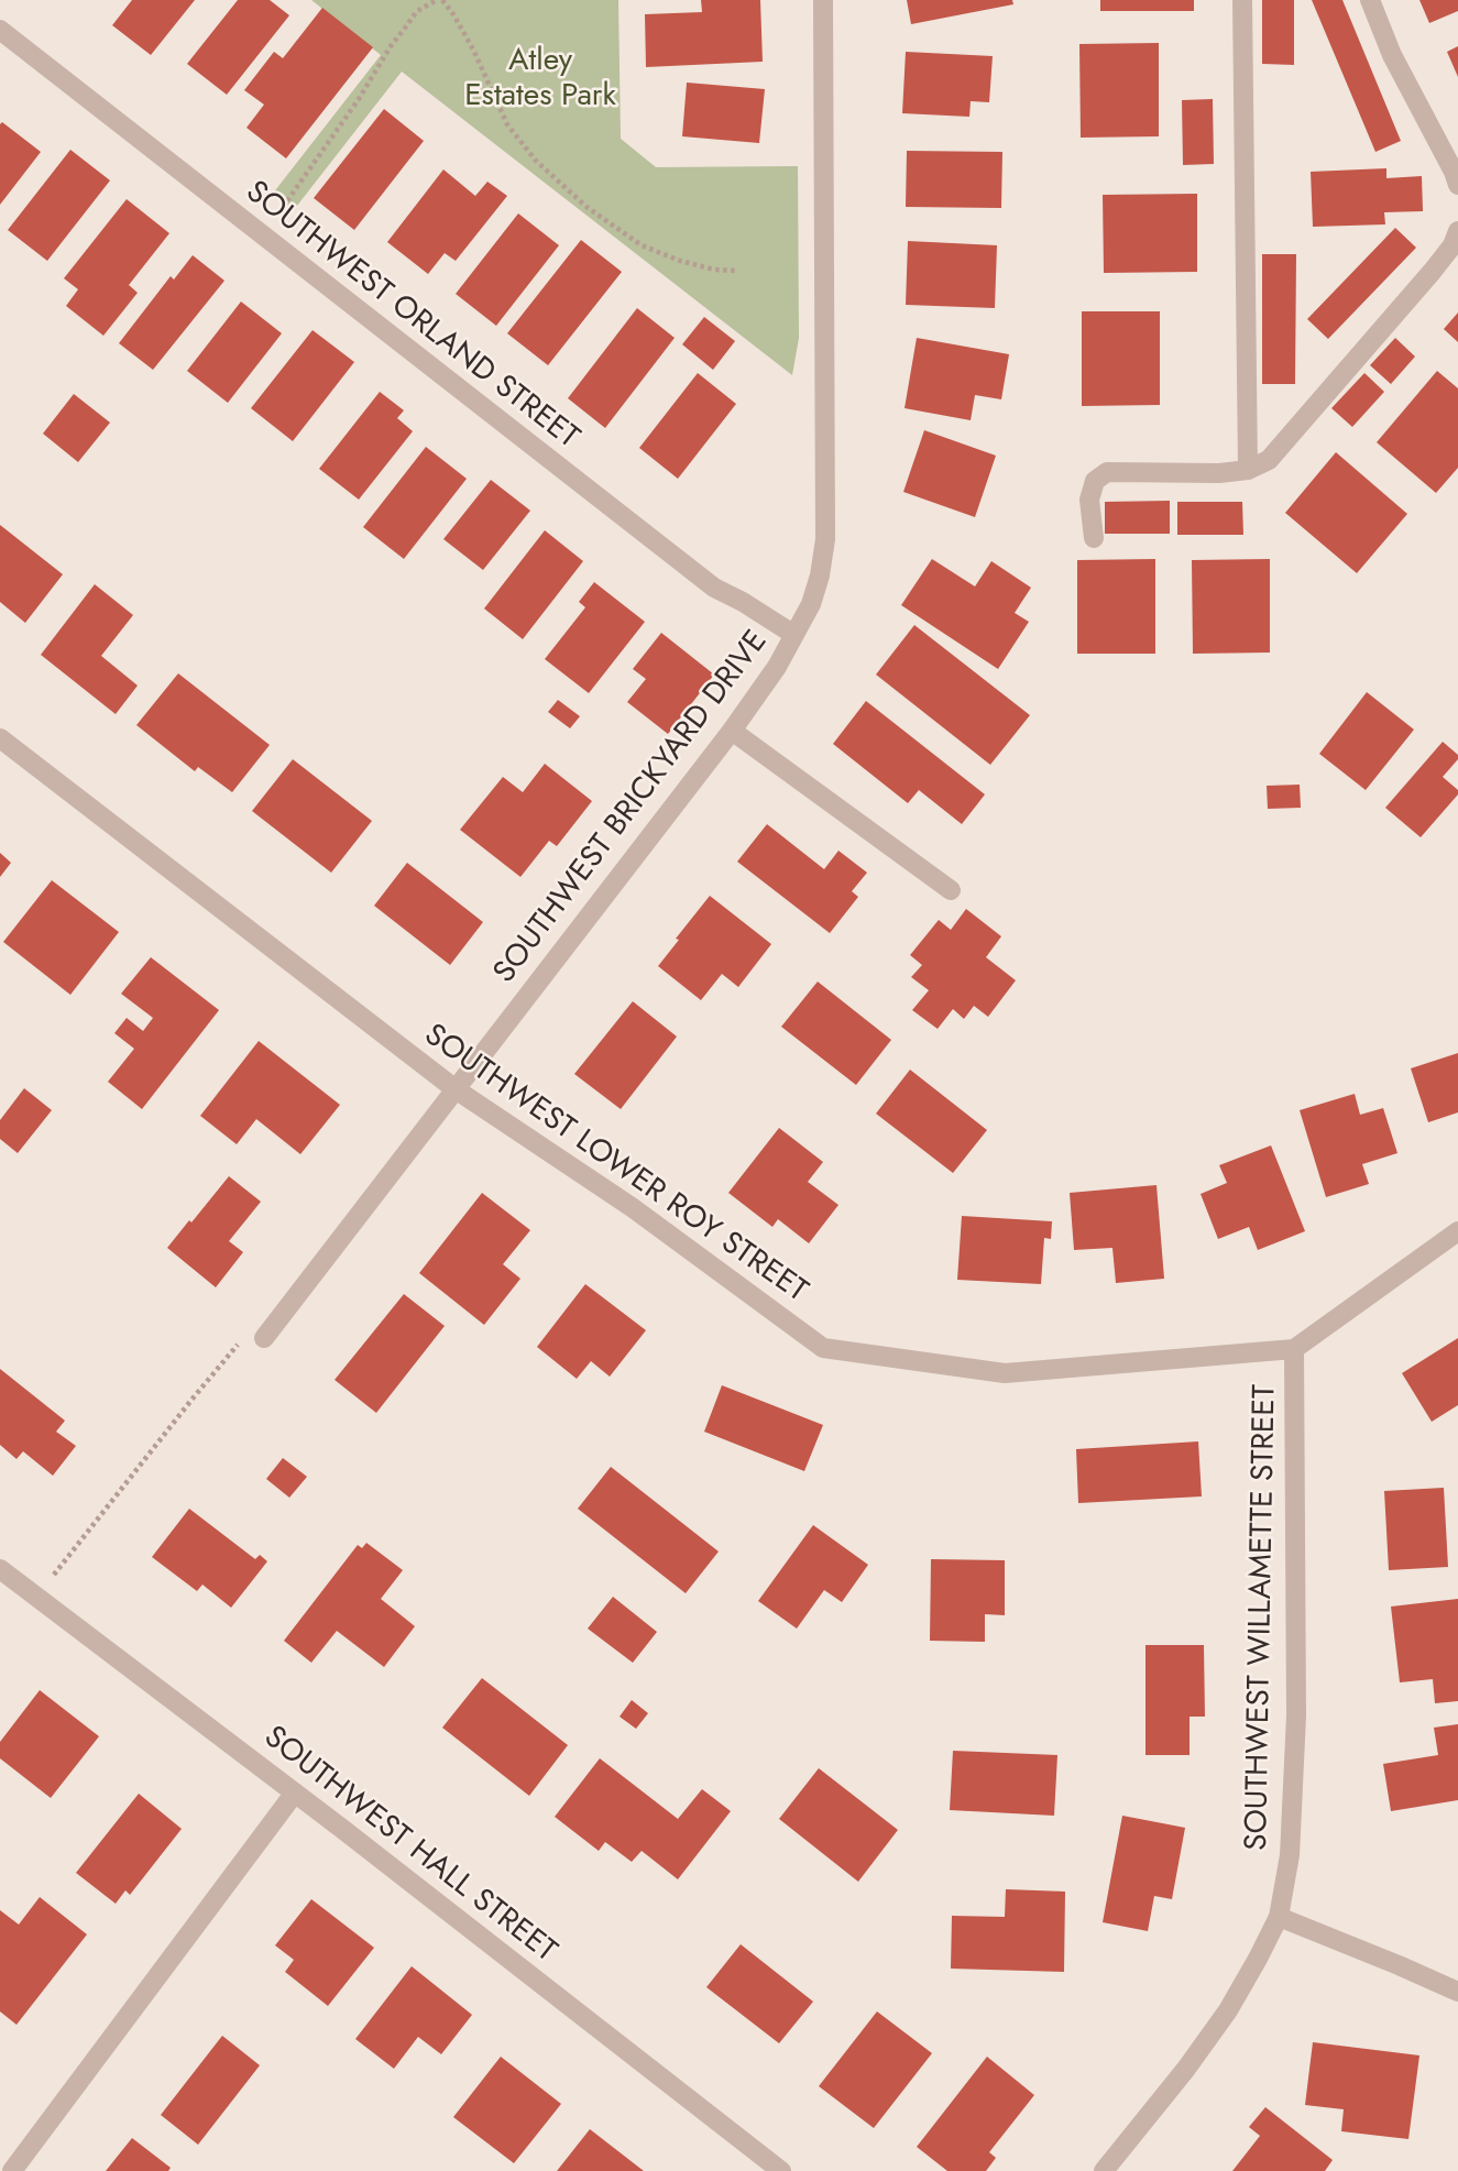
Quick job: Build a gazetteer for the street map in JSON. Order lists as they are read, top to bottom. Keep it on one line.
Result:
{"streets":{"street":["SOUTHWEST ORLAND STREET","SOUTHWEST BRICKYARD DRIVE","SOUTHWEST LOWER ROY STREET","SOUTHWEST WILLAMETTE STREET","SOUTHWEST HALL STREET"]},"crossings":[["SOUTHWEST ORLAND STREET","SOUTHWEST BRICKYARD DRIVE"],["SOUTHWEST BRICKYARD DRIVE","SOUTHWEST LOWER ROY STREET"],["SOUTHWEST LOWER ROY STREET","SOUTHWEST WILLAMETTE STREET"]],"parks":["Atley Estates Park"]}
